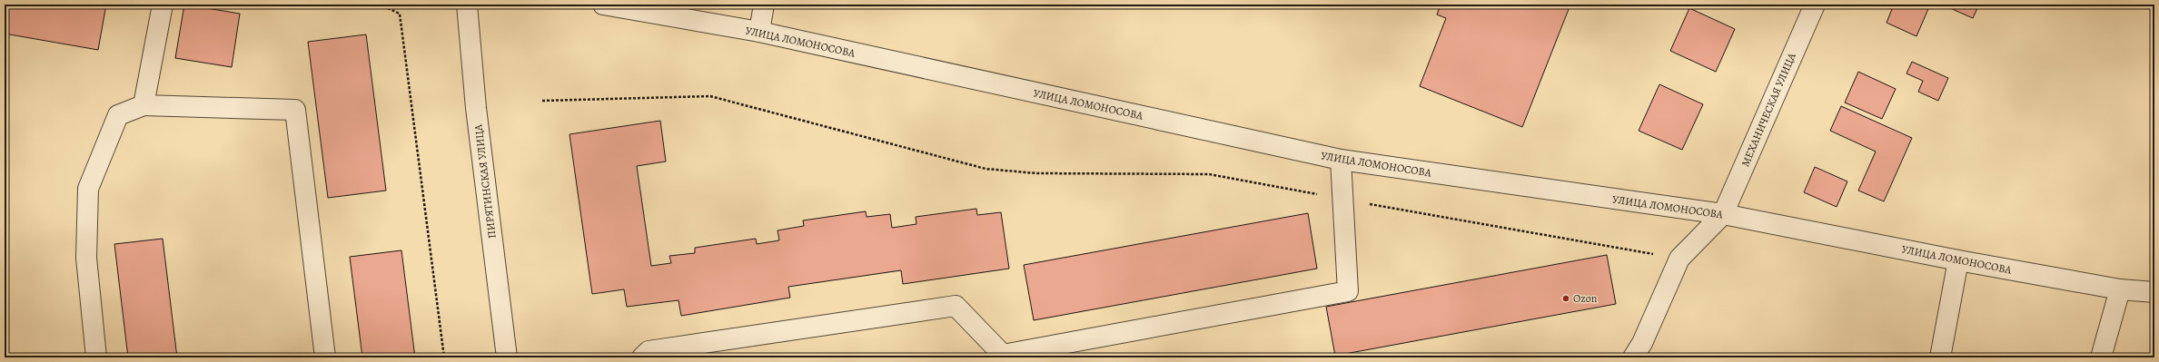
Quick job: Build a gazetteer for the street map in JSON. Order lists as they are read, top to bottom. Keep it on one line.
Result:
{"streets":{"street":["УЛИЦА ЛОМОНОСОВА","МЕХАНИЧЕСКАЯ УЛИЦА","ПИРЯТИНСКАЯ УЛИЦА"]},"crossings":[["УЛИЦА ЛОМОНОСОВА","МЕХАНИЧЕСКАЯ УЛИЦА"]],"places":["Ozon"]}
